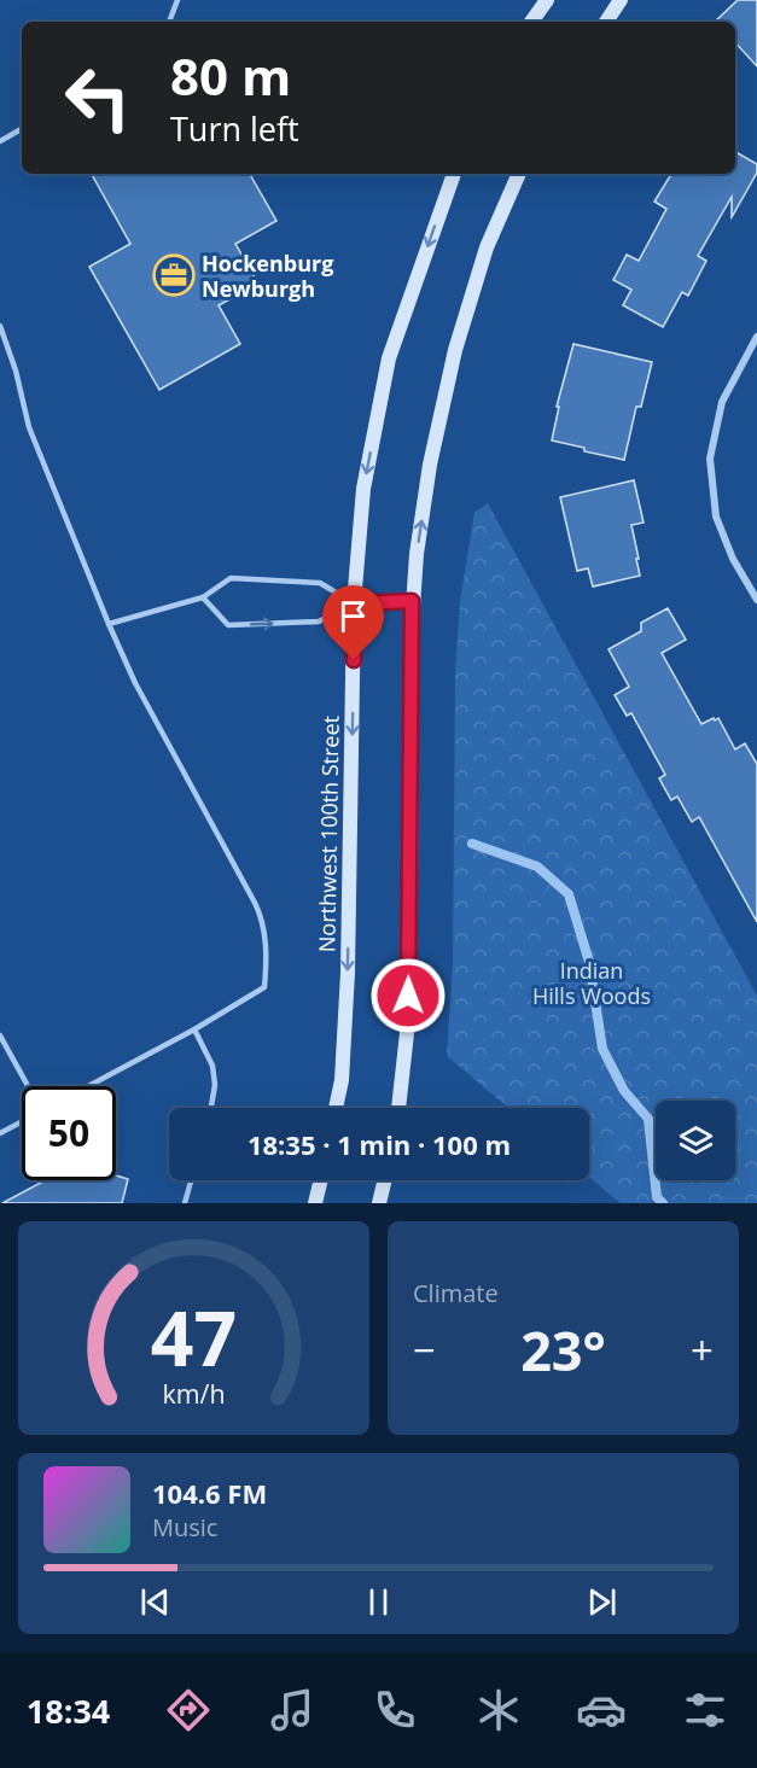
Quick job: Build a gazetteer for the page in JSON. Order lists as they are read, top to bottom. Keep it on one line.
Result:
{"streets":{"main road":["Northwest 100th Street"]},"parks":["Indian Hills Woods"],"places":{"office":["Hockenburg Newburgh"]},"page":{"turn":["80 m","Turn left"],"limit":"50","trip":"18:35 · 1 min · 100 m","tile":"Climate","heat":["−","23°","+"],"song":["104.6 FM","Music"],"tabs":"18:34","gauge":["47","km/h"]}}
